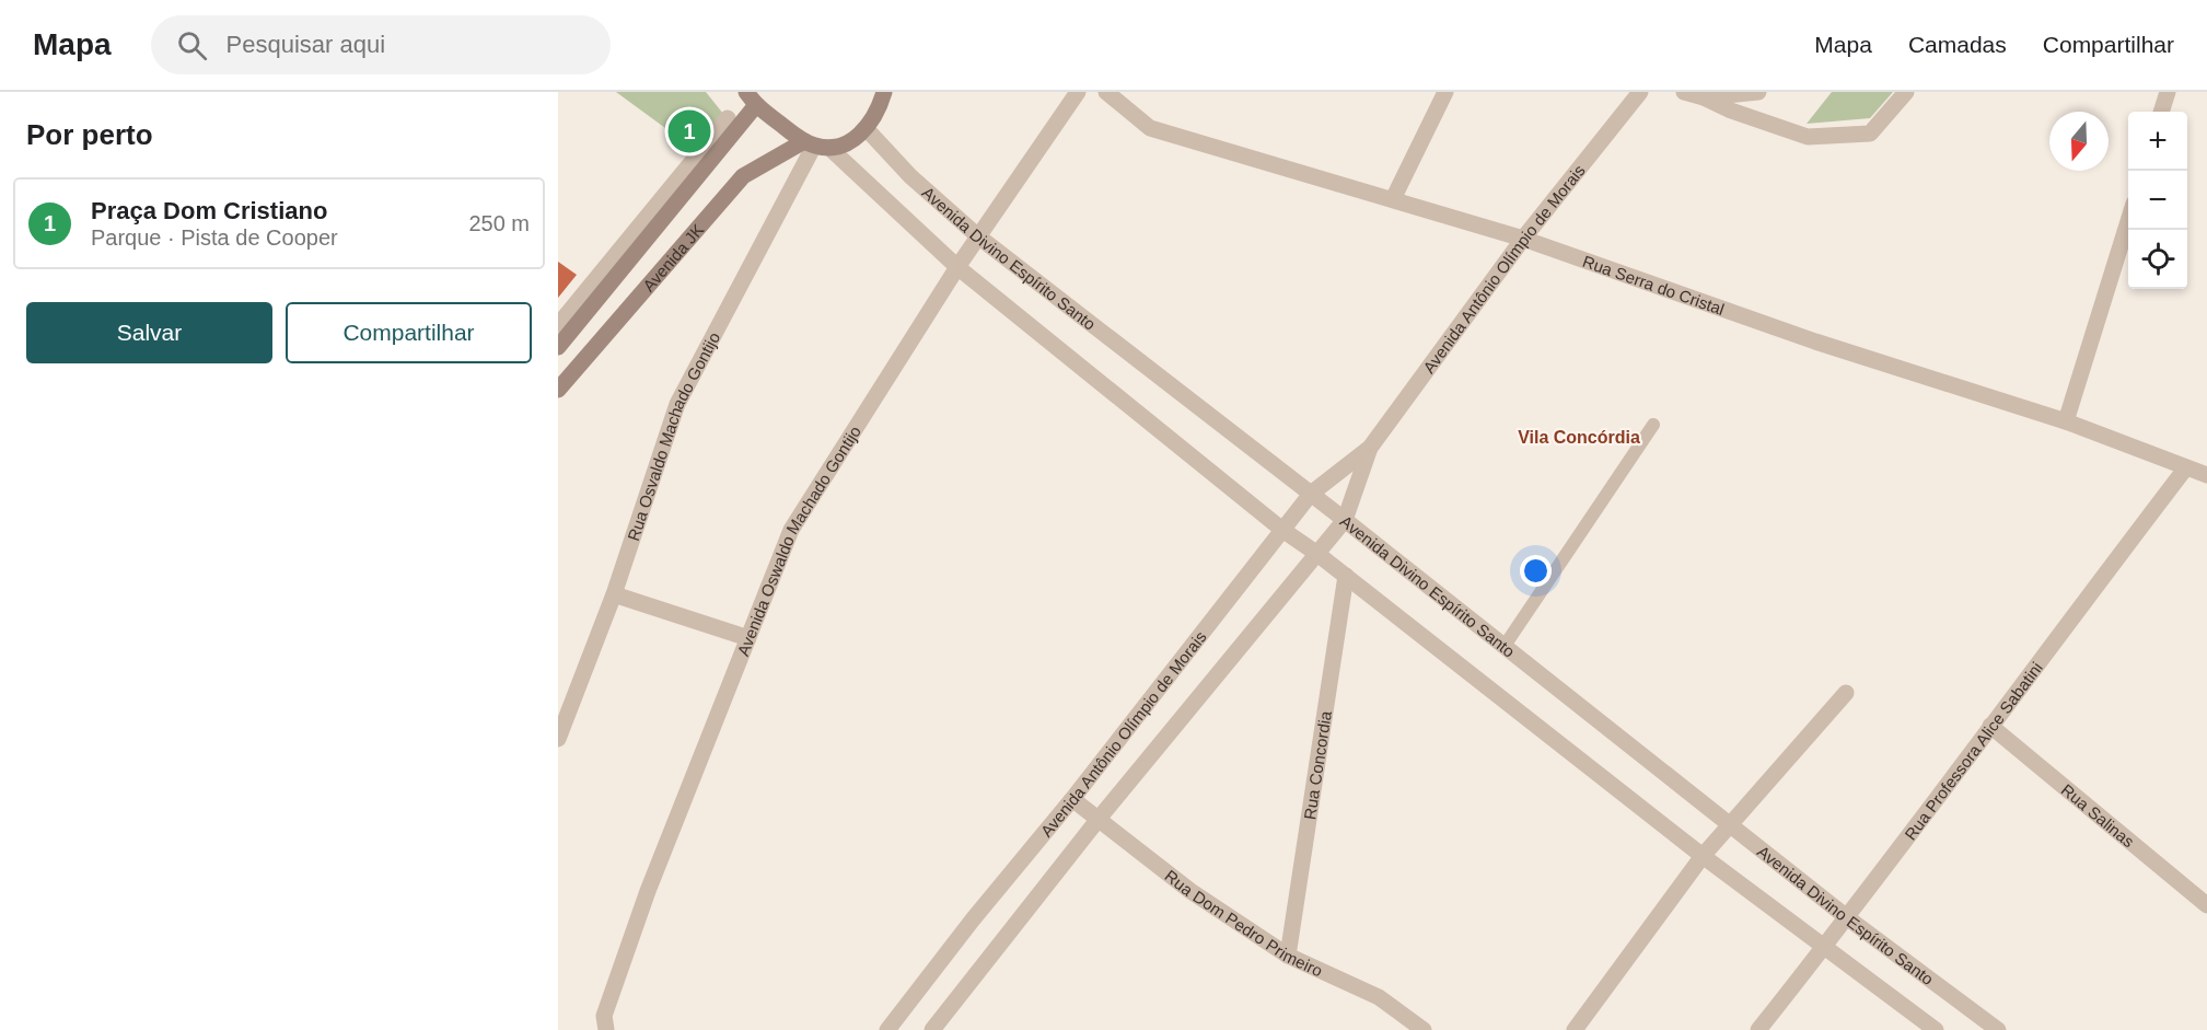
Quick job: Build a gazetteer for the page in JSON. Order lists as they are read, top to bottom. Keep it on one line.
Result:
{"streets":{"main road":["Avenida JK"],"street":["Avenida Divino Espírito Santo","Avenida Antônio Olímpio de Morais","Rua Serra do Cristal","Rua Osvaldo Machado Gontijo","Avenida Oswaldo Machado Gontijo","Rua Professora Alice Sabatini","Rua Concordia","Rua Salinas","Rua Dom Pedro Primeiro"]},"crossings":[["Avenida JK","Avenida Divino Espírito Santo"],["Avenida JK","Rua Osvaldo Machado Gontijo"],["Avenida Divino Espírito Santo","Avenida Antônio Olímpio de Morais"],["Avenida Divino Espírito Santo","Avenida Oswaldo Machado Gontijo"],["Avenida Divino Espírito Santo","Rua Professora Alice Sabatini"],["Avenida Antônio Olímpio de Morais","Rua Serra do Cristal"],["Avenida Antônio Olímpio de Morais","Rua Dom Pedro Primeiro"],["Rua Serra do Cristal","Rua Professora Alice Sabatini"],["Rua Professora Alice Sabatini","Rua Salinas"],["Rua Concordia","Rua Dom Pedro Primeiro"]],"districts":["Vila Concórdia"],"north":"bottom","page":{"header":"Mapa","search":"Pesquisar aqui","nav":["Mapa","Camadas","Compartilhar"],"heading":"Por perto","pins":"1","map_buttons":["+","−"],"list":[{"mark":"1","name":"Praça Dom Cristiano","note":"Parque · Pista de Cooper","value":"250 m"}],"buttons":["Salvar","Compartilhar"]}}
